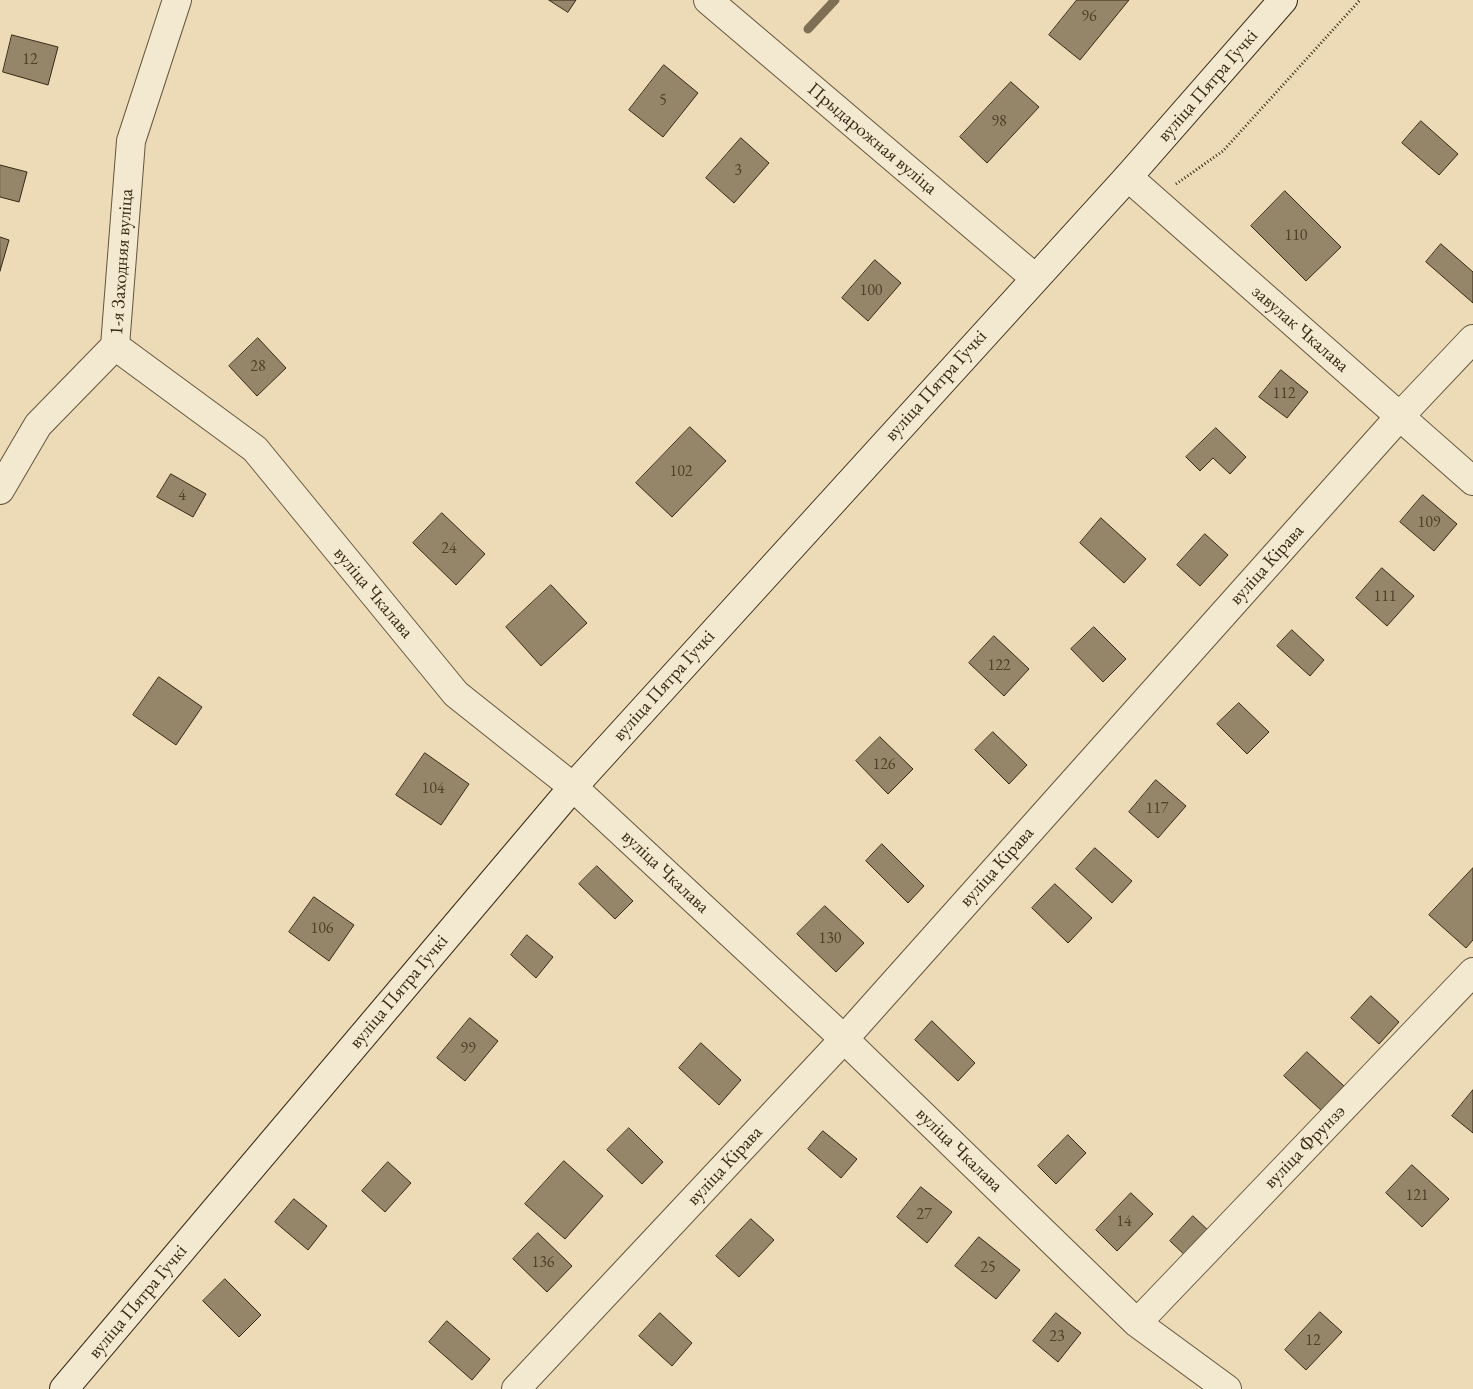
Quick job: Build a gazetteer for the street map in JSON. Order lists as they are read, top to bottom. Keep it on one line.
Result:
{"streets":{"street":["вуліца Пятра Гучкі","Прыдарожная вуліца","1-я Заходняя вуліца","завулак Чкалава","вуліца Кірава","вуліца Чкалава","вуліца Фрунзэ"]},"crossings":[["вуліца Пятра Гучкі","Прыдарожная вуліца"],["вуліца Пятра Гучкі","завулак Чкалава"],["вуліца Пятра Гучкі","вуліца Чкалава"],["1-я Заходняя вуліца","вуліца Чкалава"],["завулак Чкалава","вуліца Кірава"],["вуліца Кірава","вуліца Чкалава"],["вуліца Чкалава","вуліца Фрунзэ"]],"house_numbers":["96","12","5","98","3","110","100","28","112","102","4","109","24","111","122","126","104","117","106","130","99","121","27","14","136","25","23","12"]}
